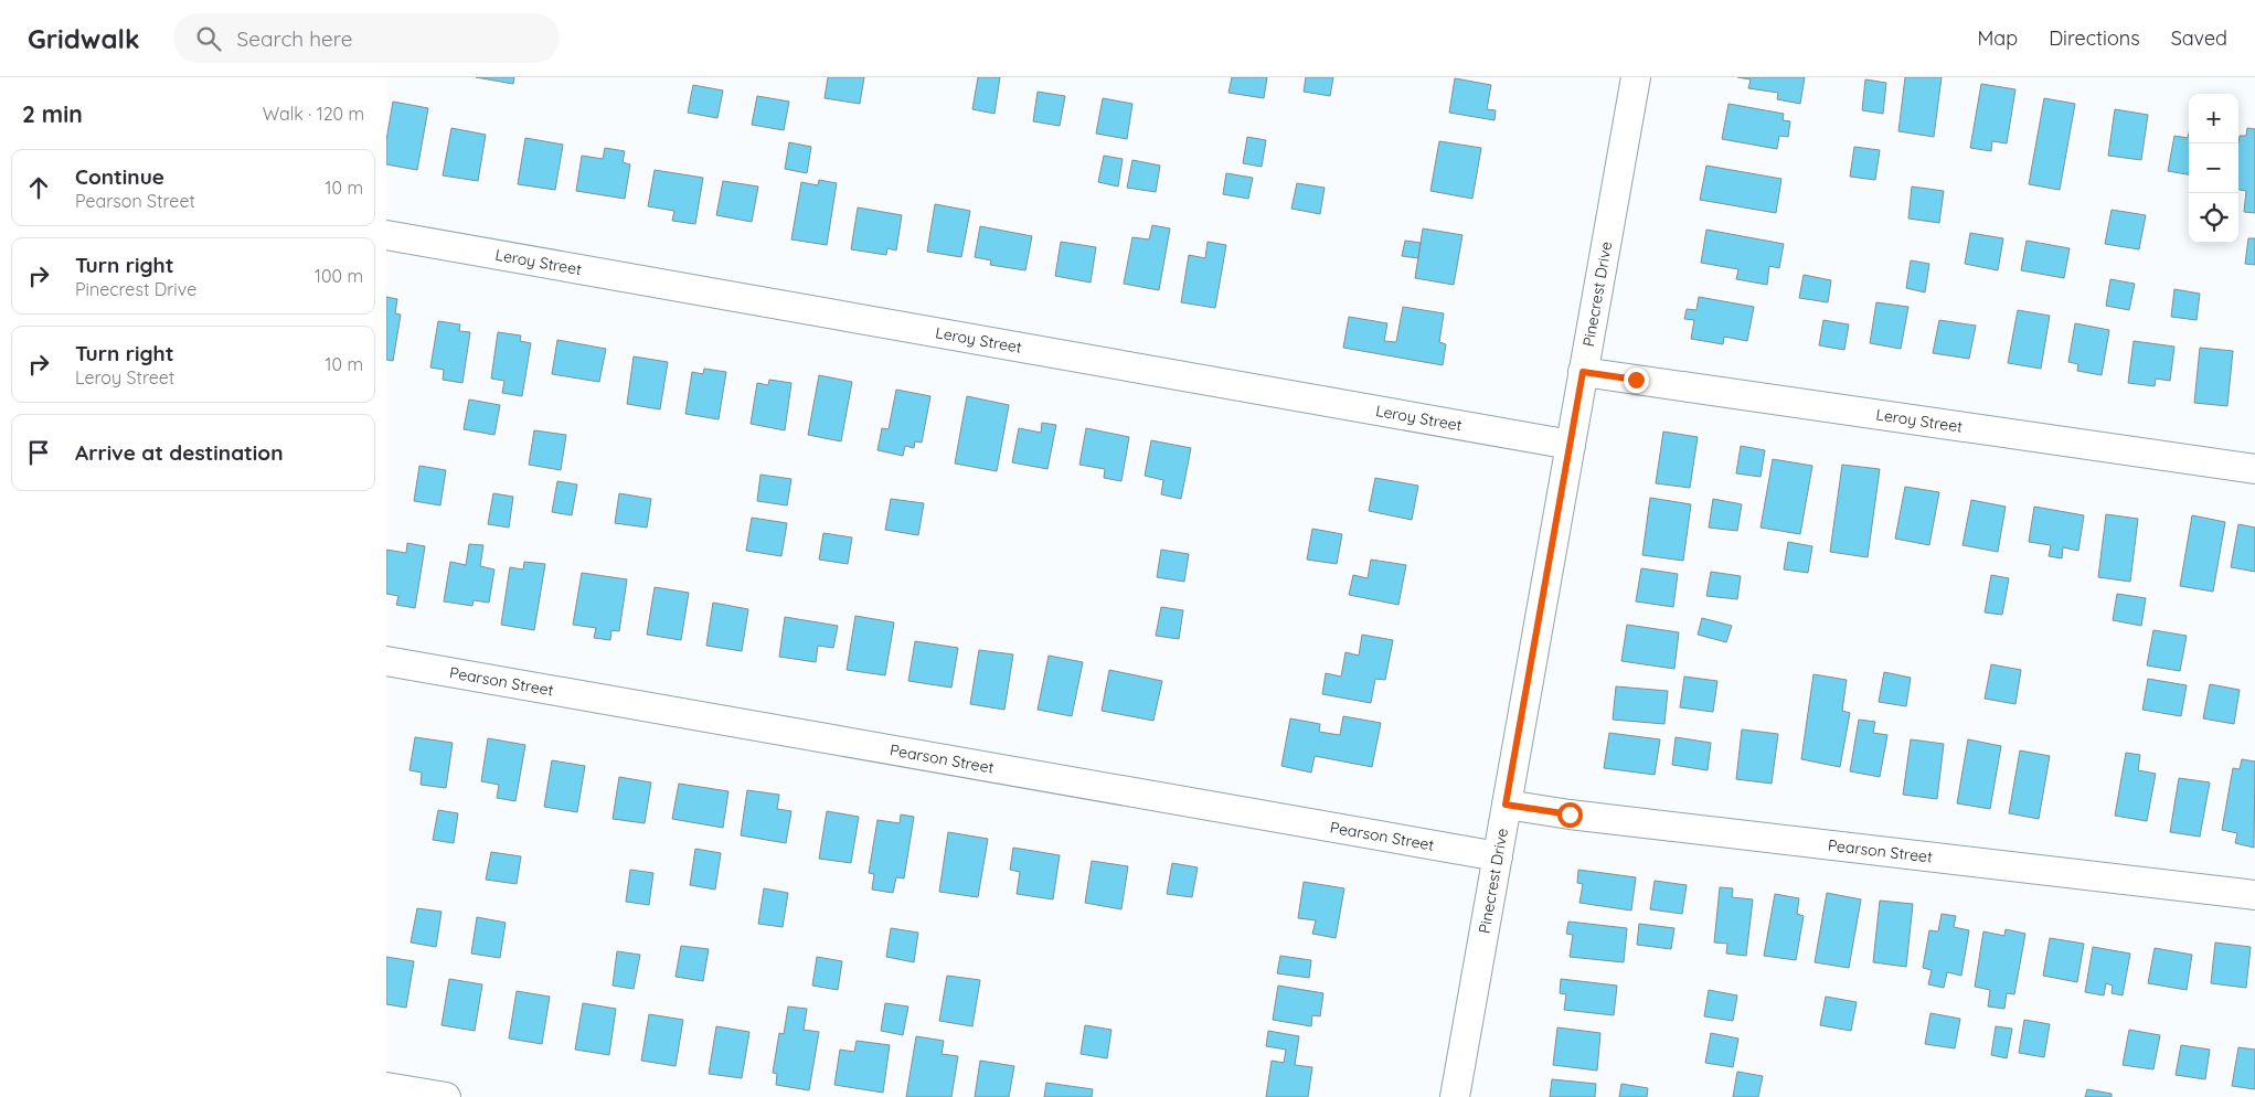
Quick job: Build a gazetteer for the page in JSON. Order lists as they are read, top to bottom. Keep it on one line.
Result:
{"streets":{"street":["Leroy Street","Pinecrest Drive","Pearson Street"]},"crossings":[["Leroy Street","Pinecrest Drive"],["Pinecrest Drive","Pearson Street"]],"page":{"header":"Gridwalk","search":"Search here","nav":["Map","Directions","Saved"],"heading":["2 min","Walk · 120 m"],"map_buttons":["+","−"],"list":[["Continue","Pearson Street","10 m"],["Turn right","Pinecrest Drive","100 m"],["Turn right","Leroy Street","10 m"],"Arrive at destination"]}}
